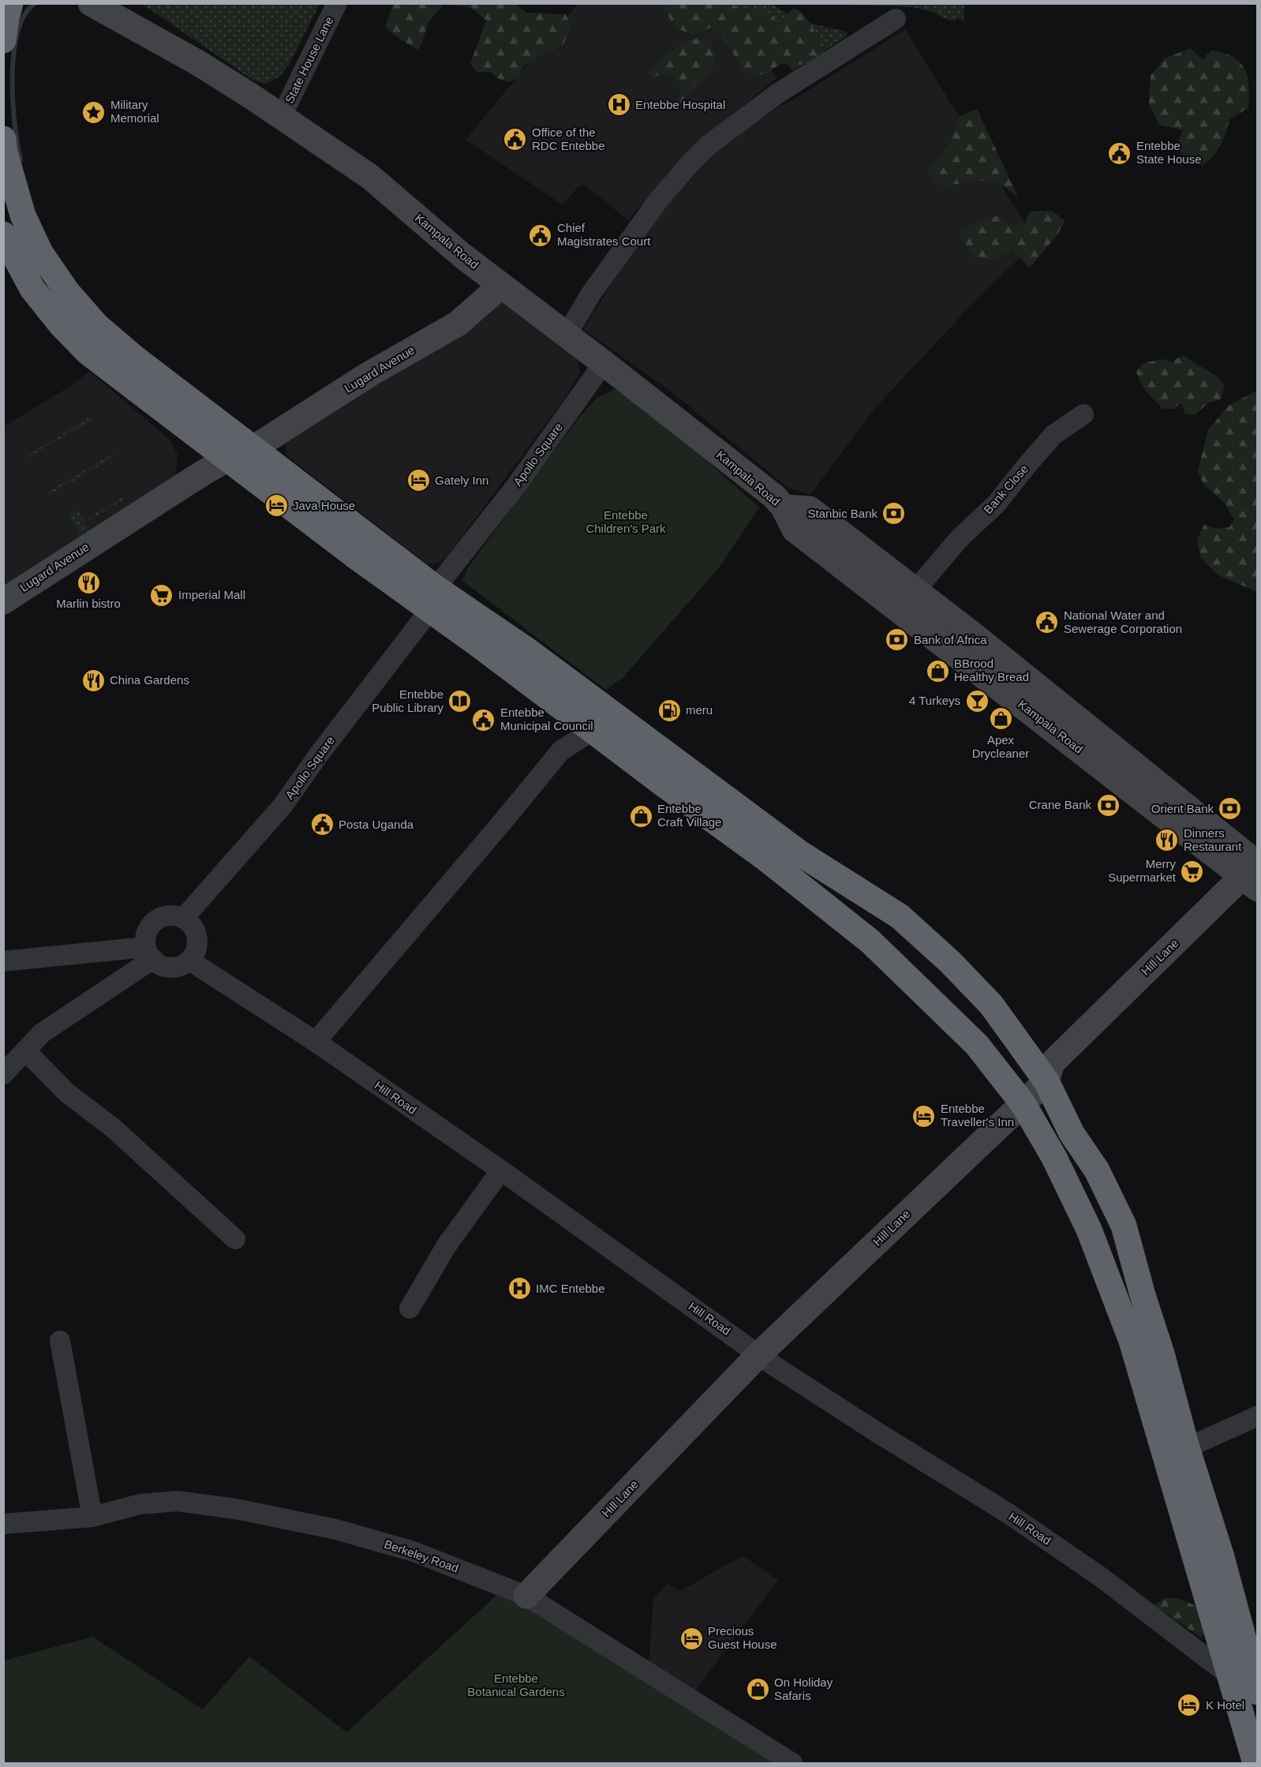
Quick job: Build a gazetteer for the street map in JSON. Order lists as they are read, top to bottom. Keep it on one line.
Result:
{"streets":{"main road":["Kampala Road","Lugard Avenue","Hill Lane"],"street":["State House Lane","Apollo Square","Bank Close","Hill Road","Berkeley Road"]},"crossings":[["State House Lane","Kampala Road"],["Kampala Road","Lugard Avenue"],["Kampala Road","Apollo Square"],["Kampala Road","Bank Close"],["Kampala Road","Hill Lane"],["Apollo Square","Hill Road"],["Hill Lane","Hill Road"],["Hill Lane","Berkeley Road"]],"parks":["Entebbe Children's Park","Entebbe Botanical Gardens"],"places":{"hospital":["Entebbe Hospital","IMC Entebbe"],"place":["Military Memorial"],"public building":["Office of the RDC Entebbe","Entebbe State House","Chief Magistrates Court","National Water and Sewerage Corporation","Entebbe Municipal Council","Posta Uganda"],"hotel":["Gately Inn","Java House","Entebbe Traveller's Inn","Precious Guest House","K Hotel"],"bank":["Stanbic Bank","Bank of Africa","Crane Bank","Orient Bank"],"restaurant":["Marlin bistro","China Gardens","Dinners Restaurant"],"supermarket":["Imperial Mall","Merry Supermarket"],"shop":["BBrood Healthy Bread","Apex Drycleaner","Entebbe Craft Village","On Holiday Safaris"],"bar":["4 Turkeys"],"library":["Entebbe Public Library"],"fuel station":["meru"]}}
